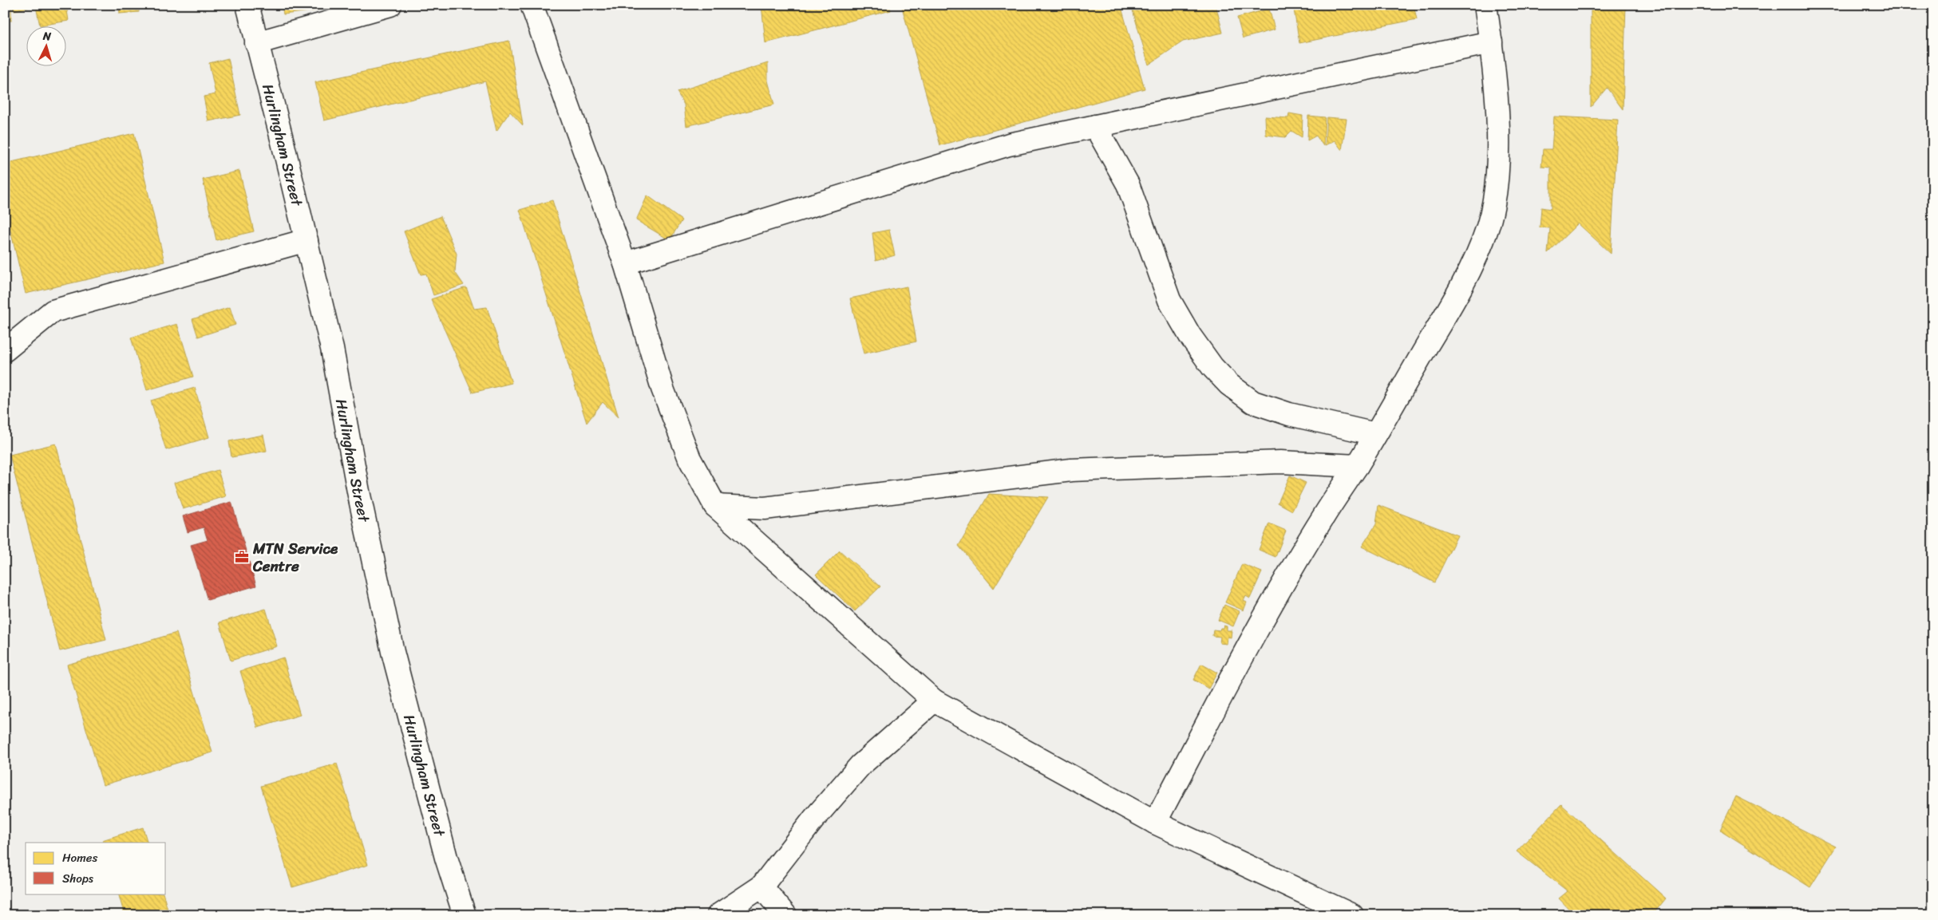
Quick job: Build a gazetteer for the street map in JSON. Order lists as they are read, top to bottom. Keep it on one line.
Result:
{"streets":{"street":["Hurlingham Street"]},"places":{"office":["MTN Service Centre"]},"legend":["Homes","Shops"],"north":"top"}
